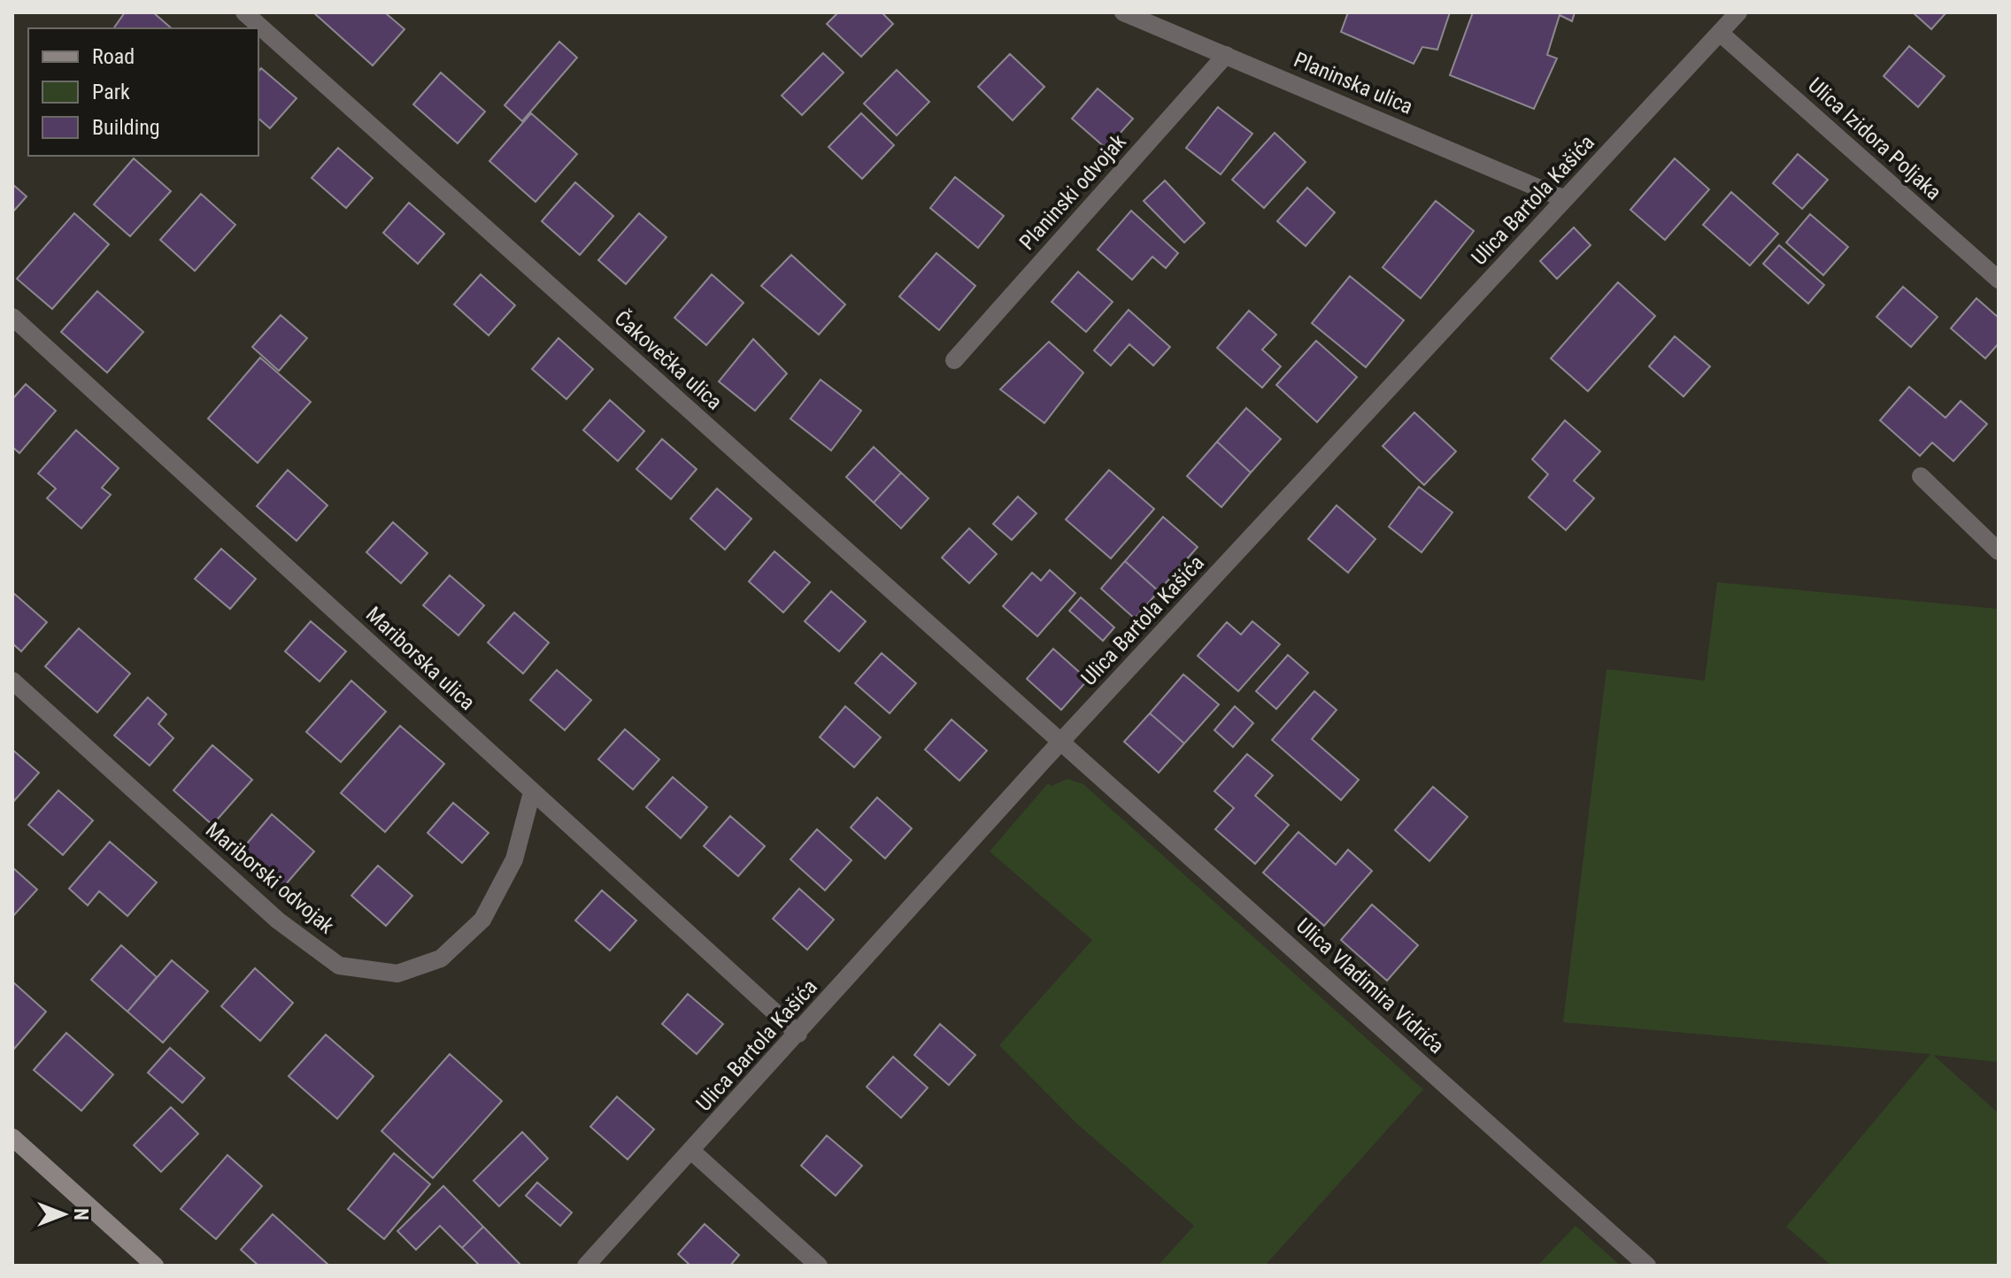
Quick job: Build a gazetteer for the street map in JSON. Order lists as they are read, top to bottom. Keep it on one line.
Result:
{"streets":{"street":["Planinska ulica","Ulica Izidora Poljaka","Planinski odvojak","Ulica Bartola Kašića","Čakovečka ulica","Mariborska ulica","Mariborski odvojak","Ulica Vladimira Vidrića"]},"crossings":[["Planinska ulica","Planinski odvojak"],["Planinska ulica","Ulica Bartola Kašića"],["Ulica Izidora Poljaka","Ulica Bartola Kašića"],["Ulica Bartola Kašića","Čakovečka ulica"],["Ulica Bartola Kašića","Mariborska ulica"],["Ulica Bartola Kašića","Ulica Vladimira Vidrića"],["Čakovečka ulica","Ulica Vladimira Vidrića"],["Mariborska ulica","Mariborski odvojak"]],"legend":["Road","Park","Building"],"north":"right"}
